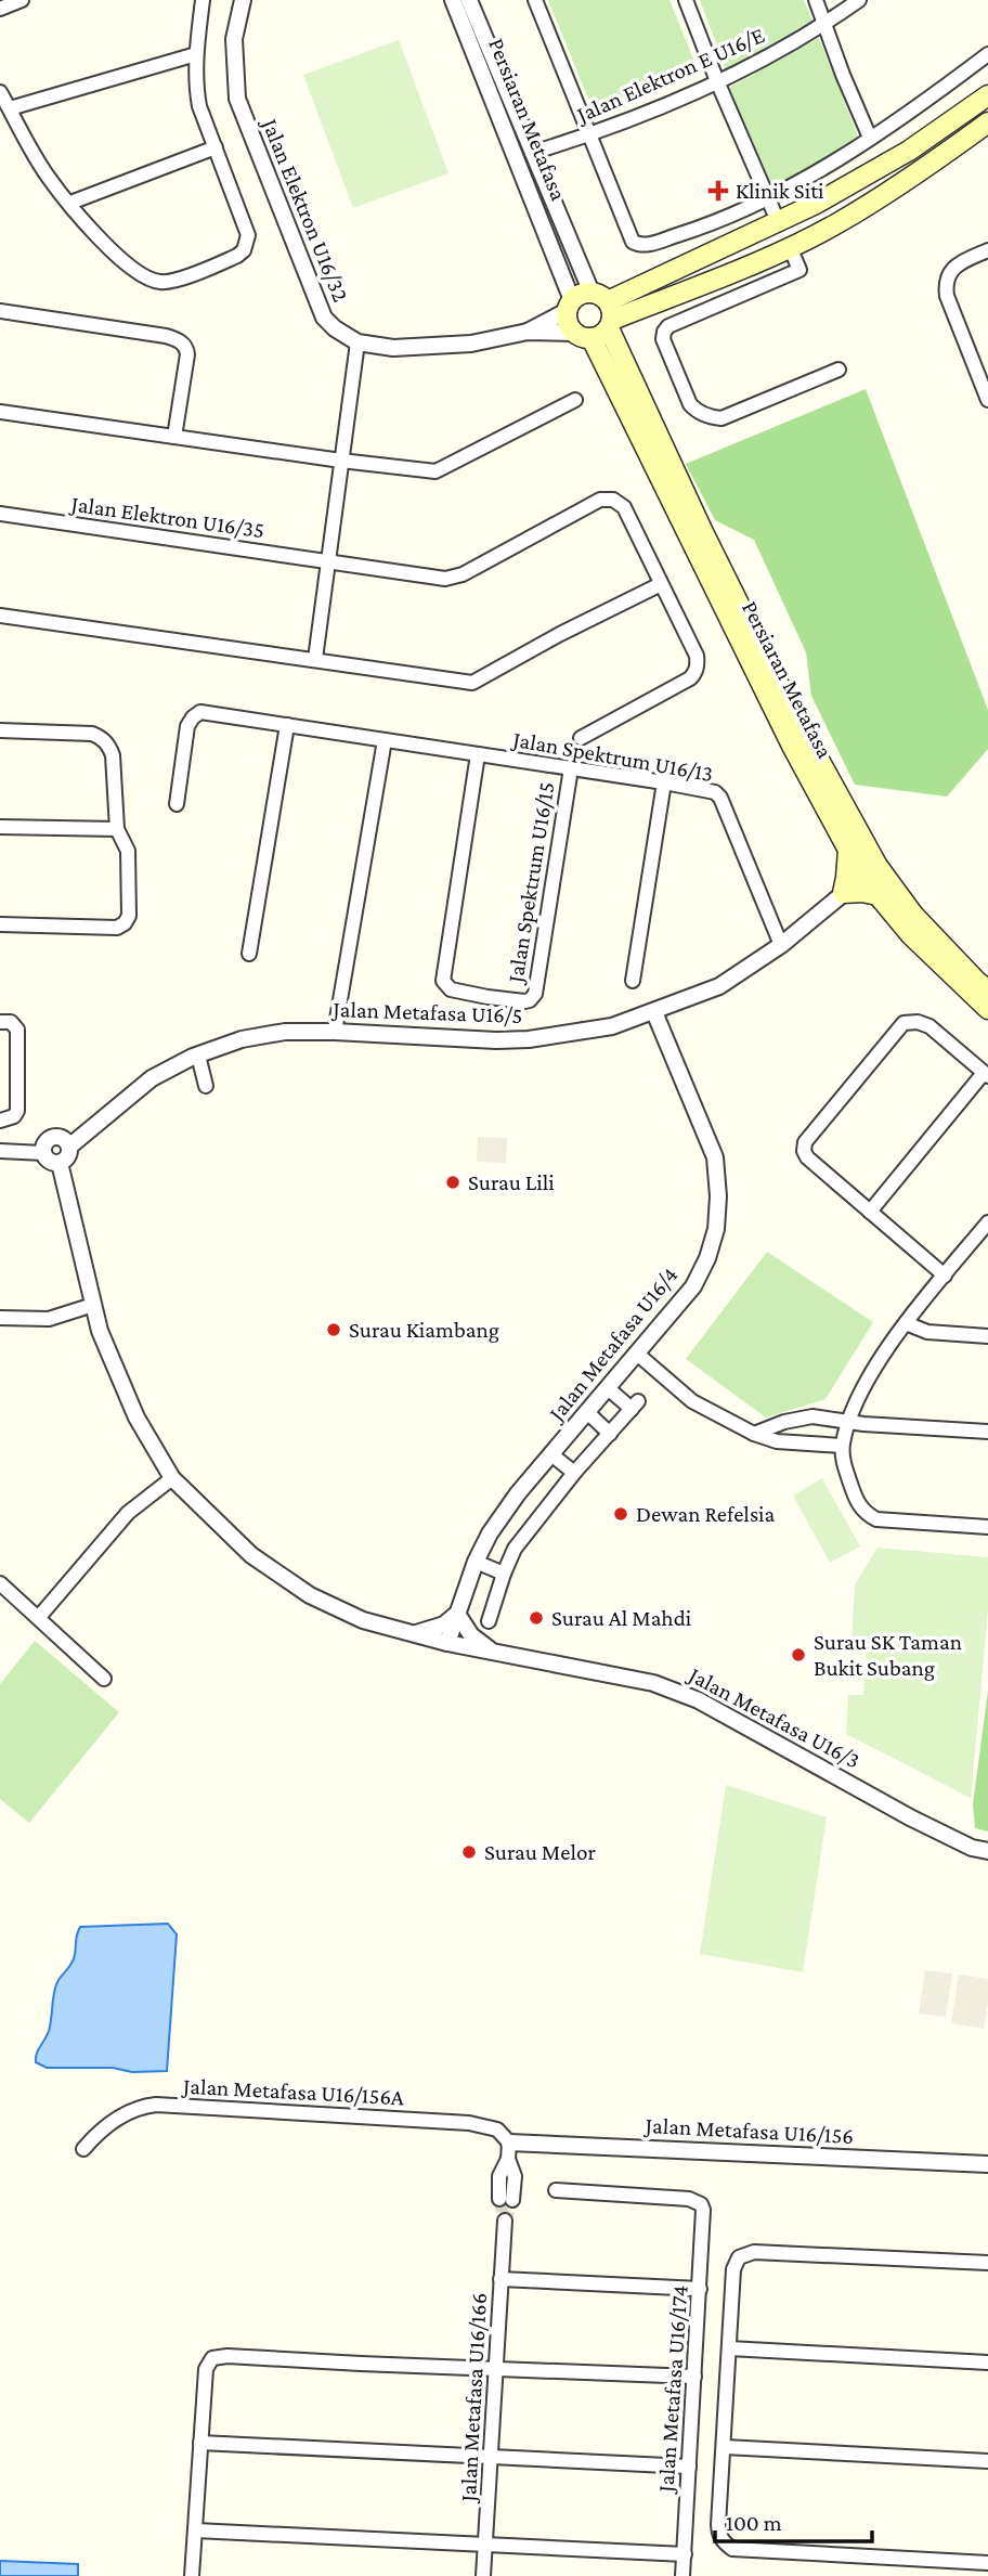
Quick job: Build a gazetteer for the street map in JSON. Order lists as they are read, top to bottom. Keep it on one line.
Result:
{"streets":{"main road":["Persiaran Metafasa"],"street":["Jalan Elektron E U16/E","Jalan Elektron U16/32","Jalan Elektron U16/35","Jalan Spektrum U16/13","Jalan Spektrum U16/15","Jalan Metafasa U16/5","Jalan Metafasa U16/4","Jalan Metafasa U16/3","Jalan Metafasa U16/156A","Jalan Metafasa U16/156","Jalan Metafasa U16/174","Jalan Metafasa U16/166"]},"crossings":[["Jalan Elektron E U16/E","Persiaran Metafasa"],["Jalan Spektrum U16/13","Jalan Spektrum U16/15"],["Jalan Spektrum U16/13","Jalan Metafasa U16/5"],["Jalan Metafasa U16/5","Jalan Metafasa U16/4"],["Jalan Metafasa U16/5","Jalan Metafasa U16/3"],["Jalan Metafasa U16/4","Jalan Metafasa U16/3"],["Jalan Metafasa U16/156A","Jalan Metafasa U16/156"]],"places":{"health":["Klinik Siti"],"other":["Surau Lili","Surau Kiambang","Dewan Refelsia","Surau Al Mahdi","Surau SK Taman Bukit Subang","Surau Melor"]},"scale_bar":"100 m"}
